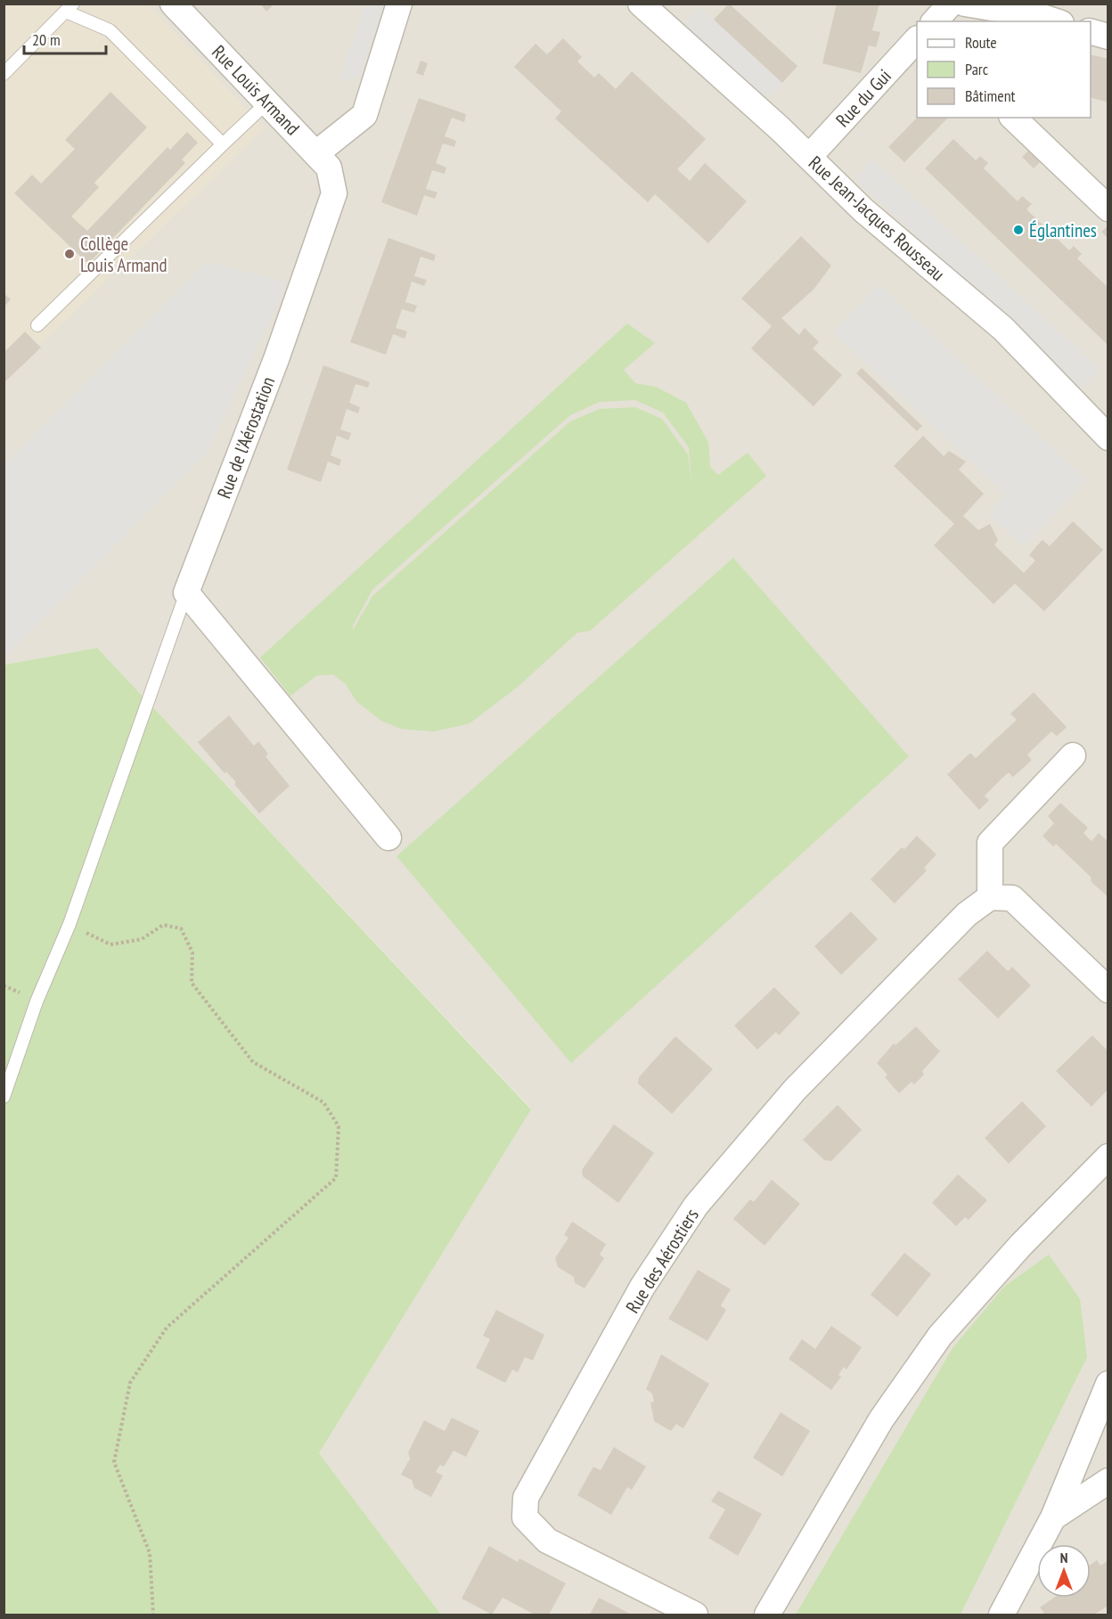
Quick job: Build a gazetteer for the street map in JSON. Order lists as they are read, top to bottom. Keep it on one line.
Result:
{"streets":{"street":["Rue Louis Armand","Rue du Gui","Rue Jean-Jacques Rousseau","Rue de l'Aérostation","Rue des Aérostiers"]},"crossings":[["Rue Louis Armand","Rue de l'Aérostation"],["Rue du Gui","Rue Jean-Jacques Rousseau"]],"places":["Églantines","Collège Louis Armand"],"legend":["Route","Parc","Bâtiment"],"scale_bar":"20 m","north":"top"}
